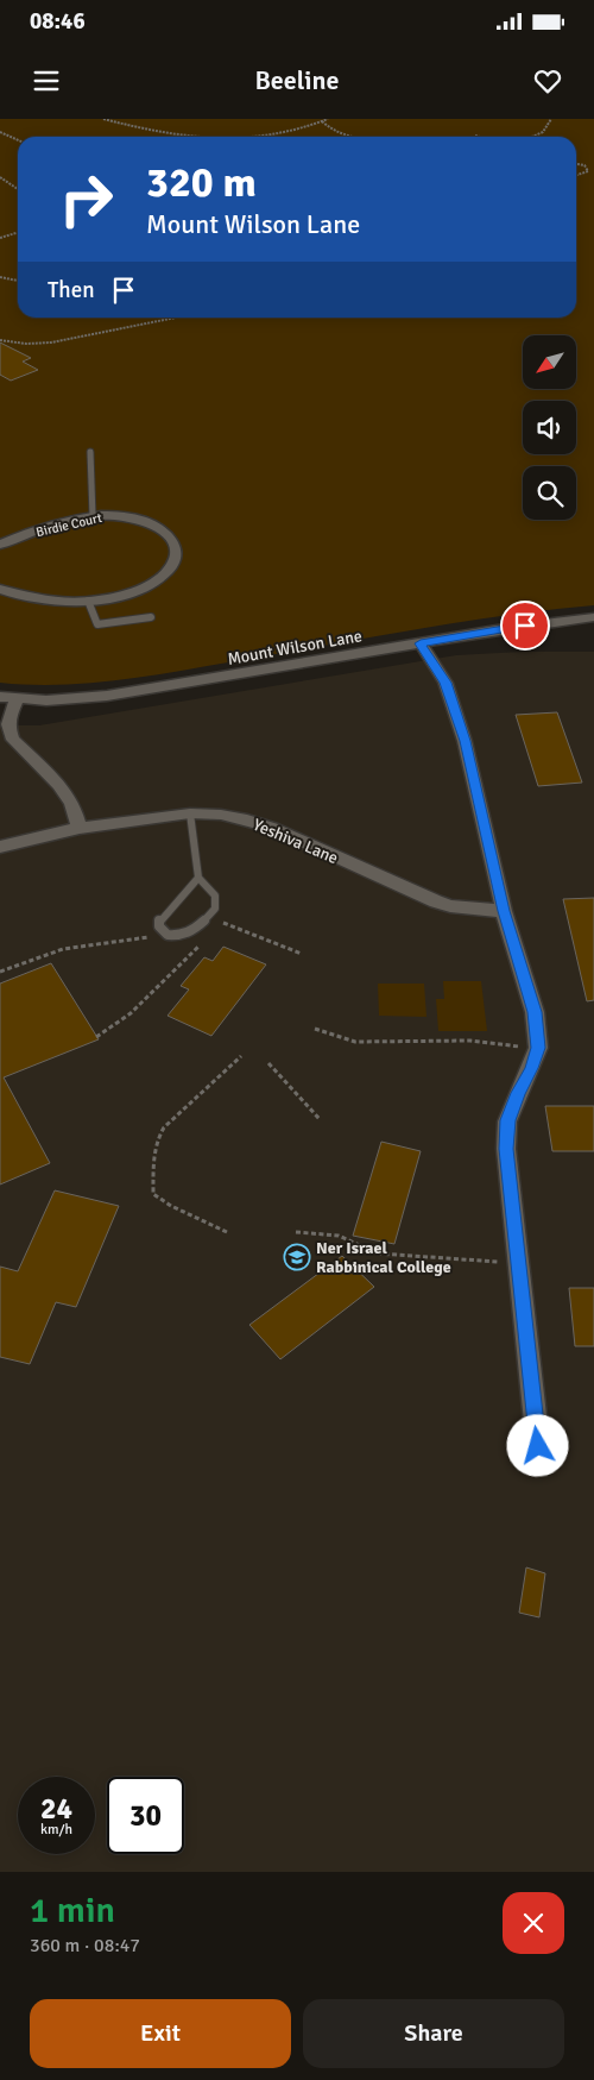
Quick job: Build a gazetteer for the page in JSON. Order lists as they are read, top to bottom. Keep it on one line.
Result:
{"streets":{"street":["Birdie Court","Mount Wilson Lane","Yeshiva Lane"]},"places":{"school or university":["Ner Israel Rabbinical College"]},"north":"bottom left","page":{"status":"08:46","header":"Beeline","turn":["320 m","Mount Wilson Lane"],"then":"Then","speed":"24 km/h","limit":"30","heading":["1 min","360 m · 08:47"],"buttons":["Exit","Share"]}}
